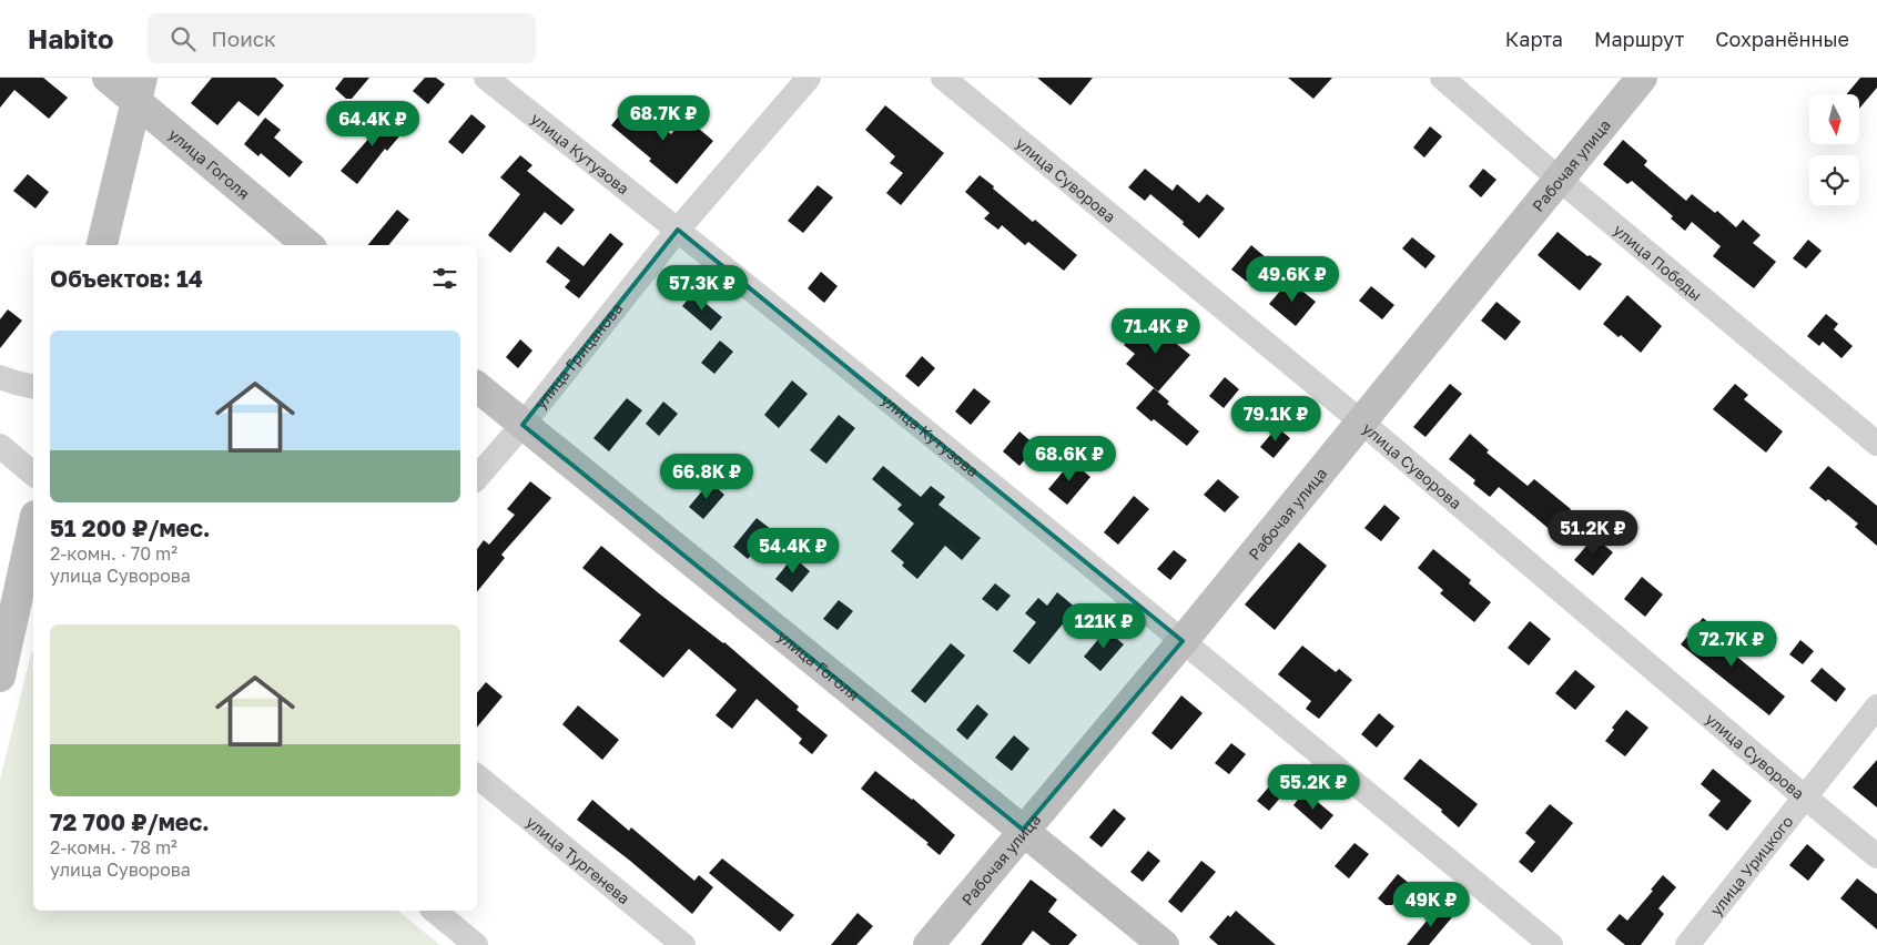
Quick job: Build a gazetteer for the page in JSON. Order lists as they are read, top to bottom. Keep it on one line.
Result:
{"streets":{"main road":["улица Гоголя","Рабочая улица"],"street":["улица Кутузова","улица Суворова","улица Победы","улица Грицанова","улица Тургенева","улица Урицкого"]},"crossings":[["улица Кутузова","Рабочая улица"],["улица Кутузова","улица Грицанова"],["улица Гоголя","Рабочая улица"],["улица Гоголя","улица Грицанова"],["Рабочая улица","улица Суворова"],["Рабочая улица","улица Победы"],["улица Суворова","улица Урицкого"]],"north":"bottom","page":{"header":"Habito","search":"Поиск","nav":["Карта","Маршрут","Сохранённые"],"price":["68.7K ₽","64.4K ₽","49.6K ₽","57.3K ₽","71.4K ₽","79.1K ₽","68.6K ₽","66.8K ₽","51.2K ₽","54.4K ₽","121K ₽","72.7K ₽","55.2K ₽","49K ₽"],"heading":"Объектов: 14","list":[{"name":"51 200 ₽/мес.","note":"2-комн. · 70 m² · улица Суворова"},{"name":"72 700 ₽/мес.","note":"2-комн. · 78 m² · улица Суворова"}]}}
